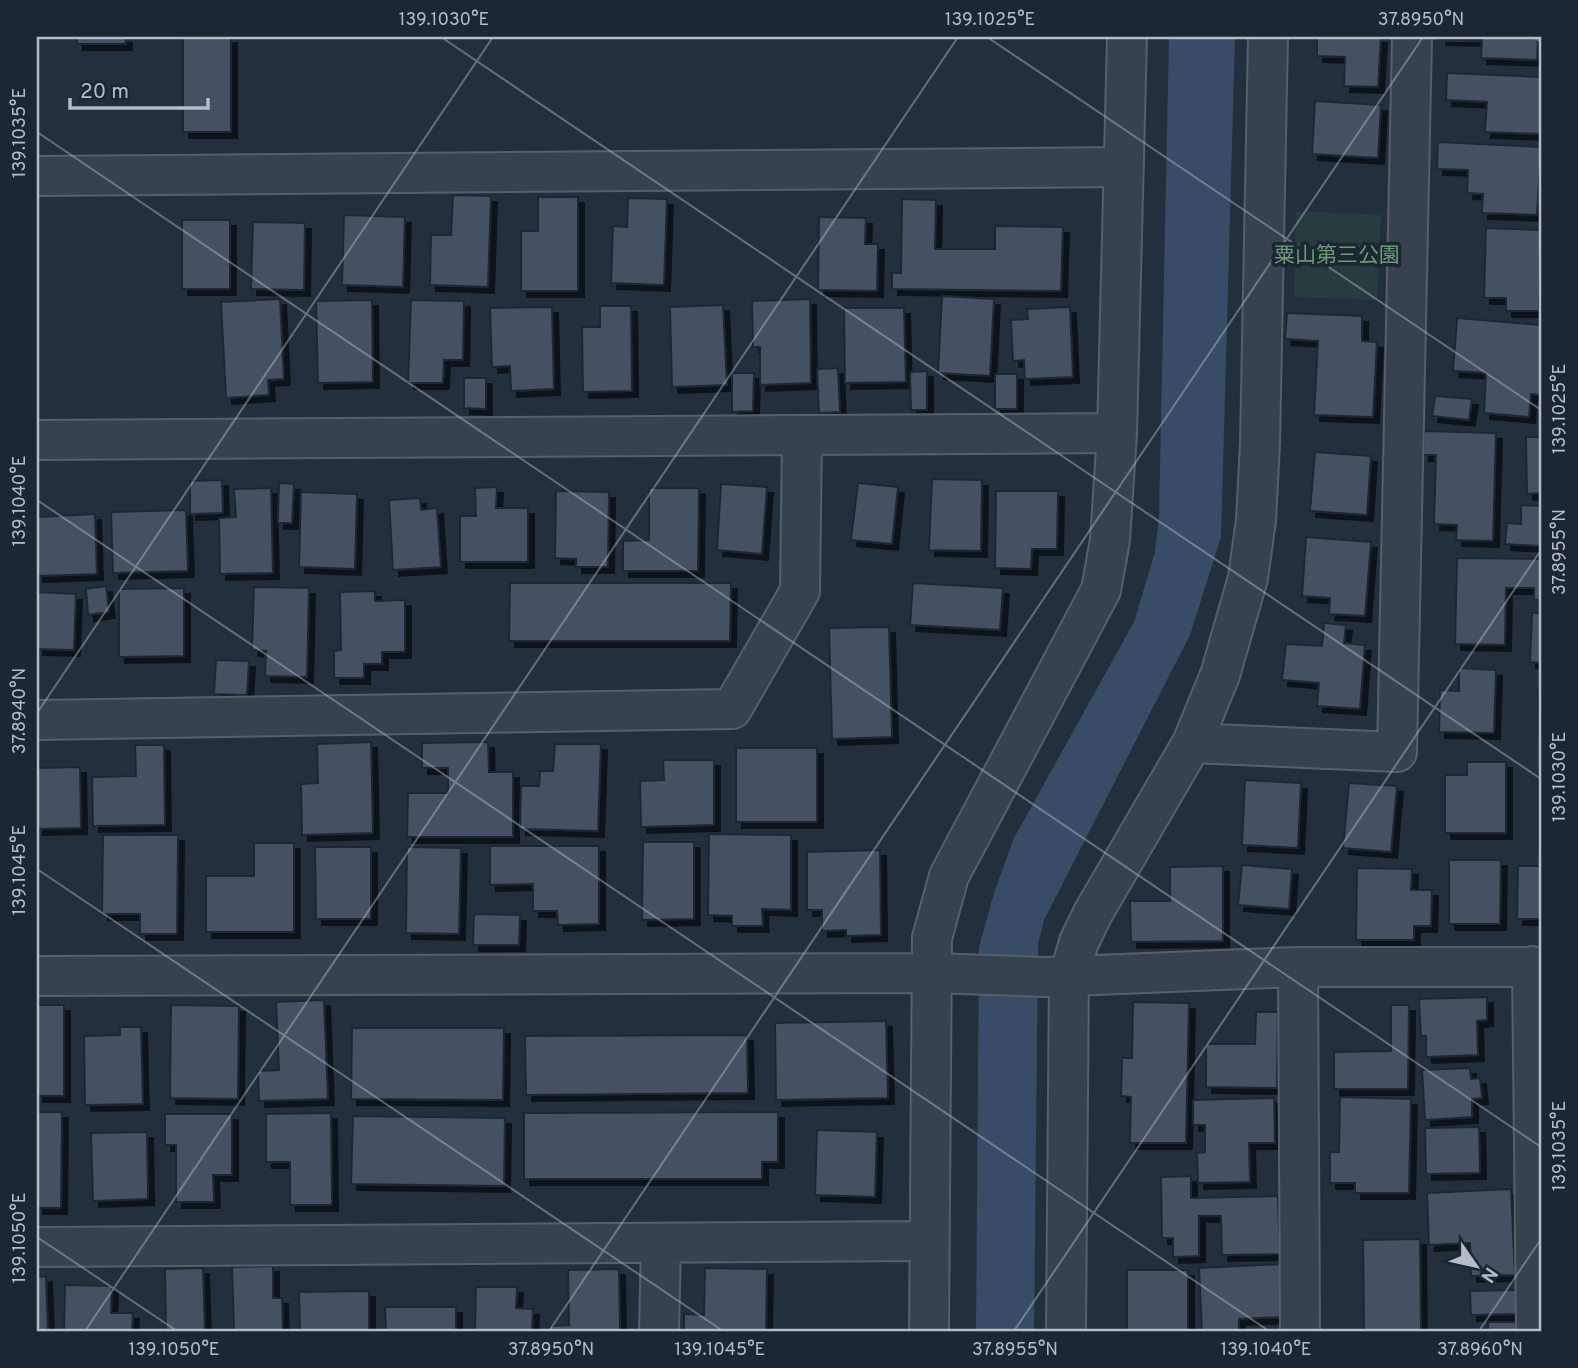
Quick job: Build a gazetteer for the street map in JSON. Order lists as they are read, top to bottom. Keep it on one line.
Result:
{"parks":["粟山第三公園"],"scale_bar":"20 m","north":"bottom right","coordinates":["139.1030°E","139.1025°E","37.8950°N","139.1035°E","139.1040°E","37.8955°N","37.8940°N","139.1045°E","139.1050°E","37.8960°N"]}
